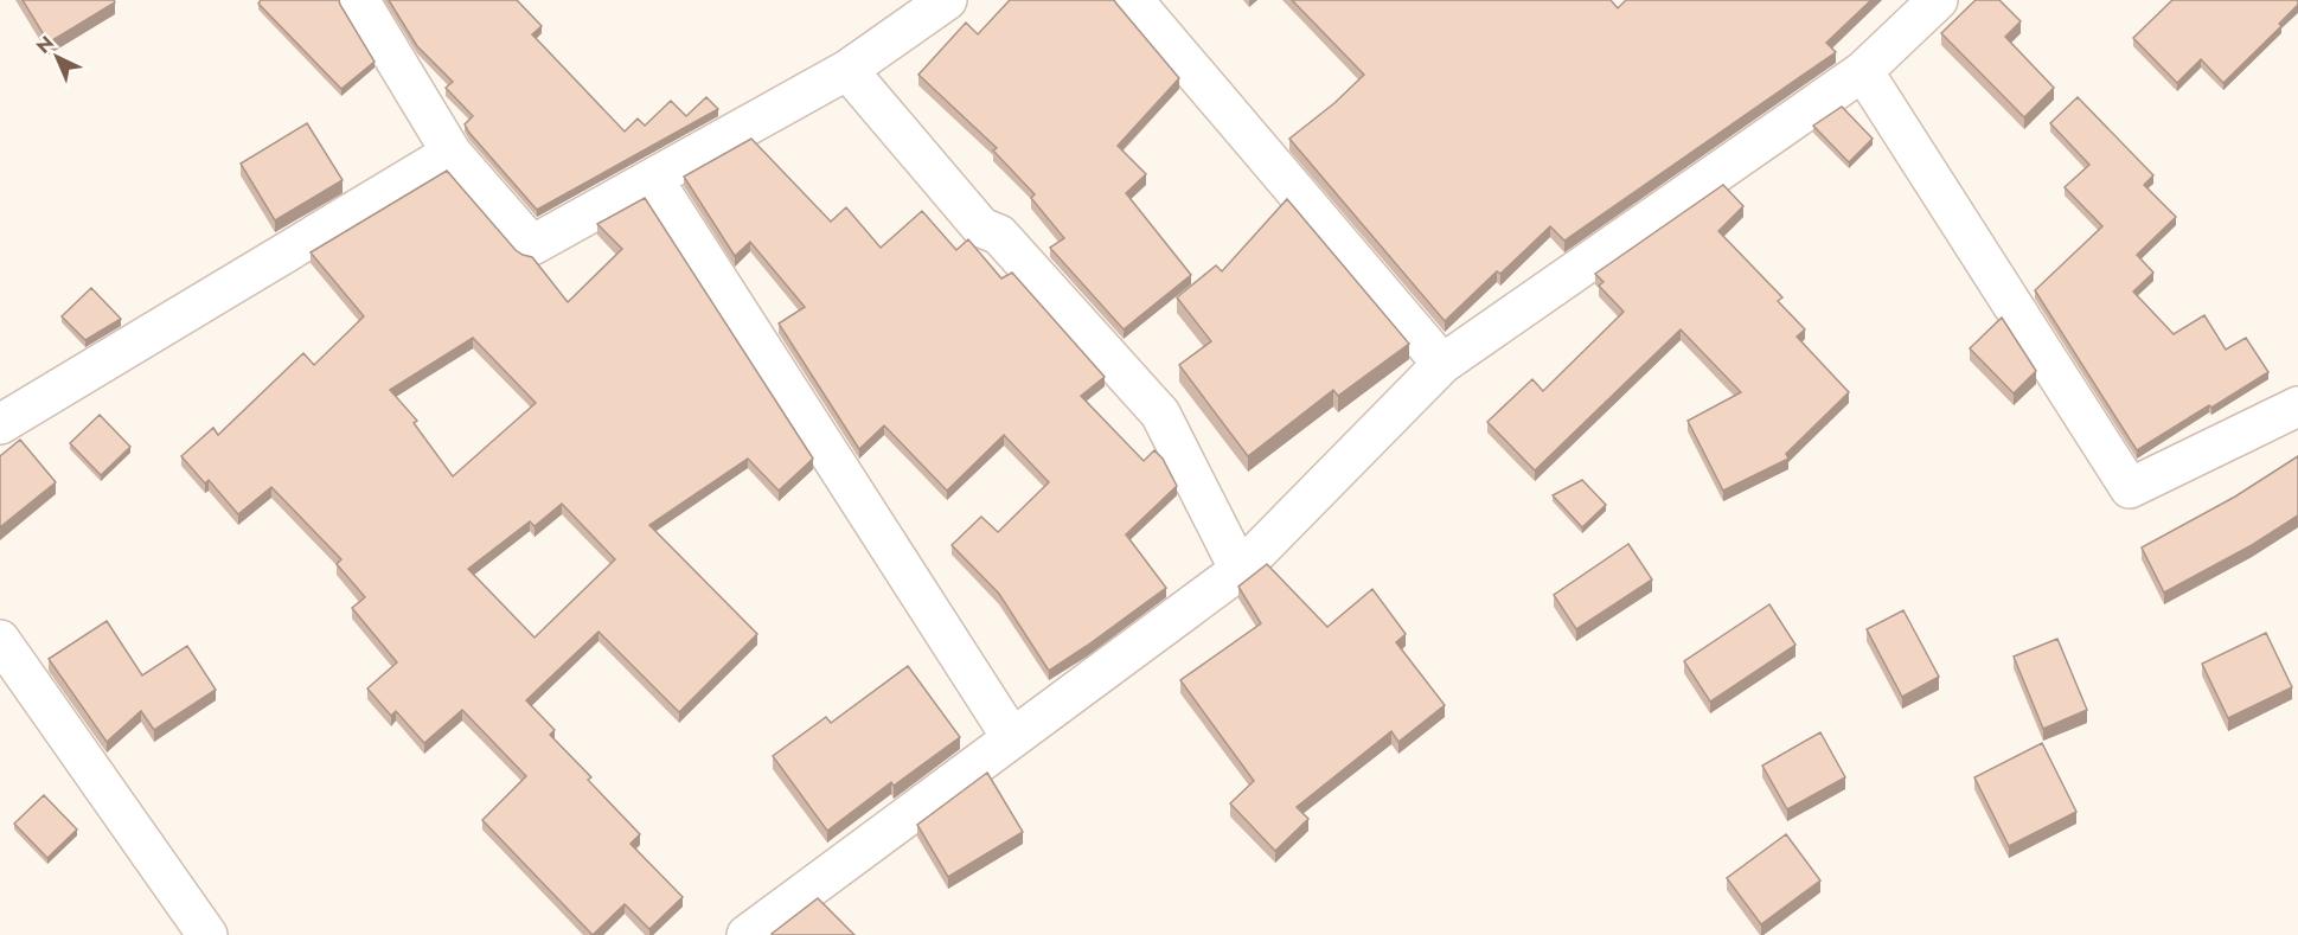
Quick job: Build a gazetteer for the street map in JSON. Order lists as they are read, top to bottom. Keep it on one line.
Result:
{"north":"top left"}
